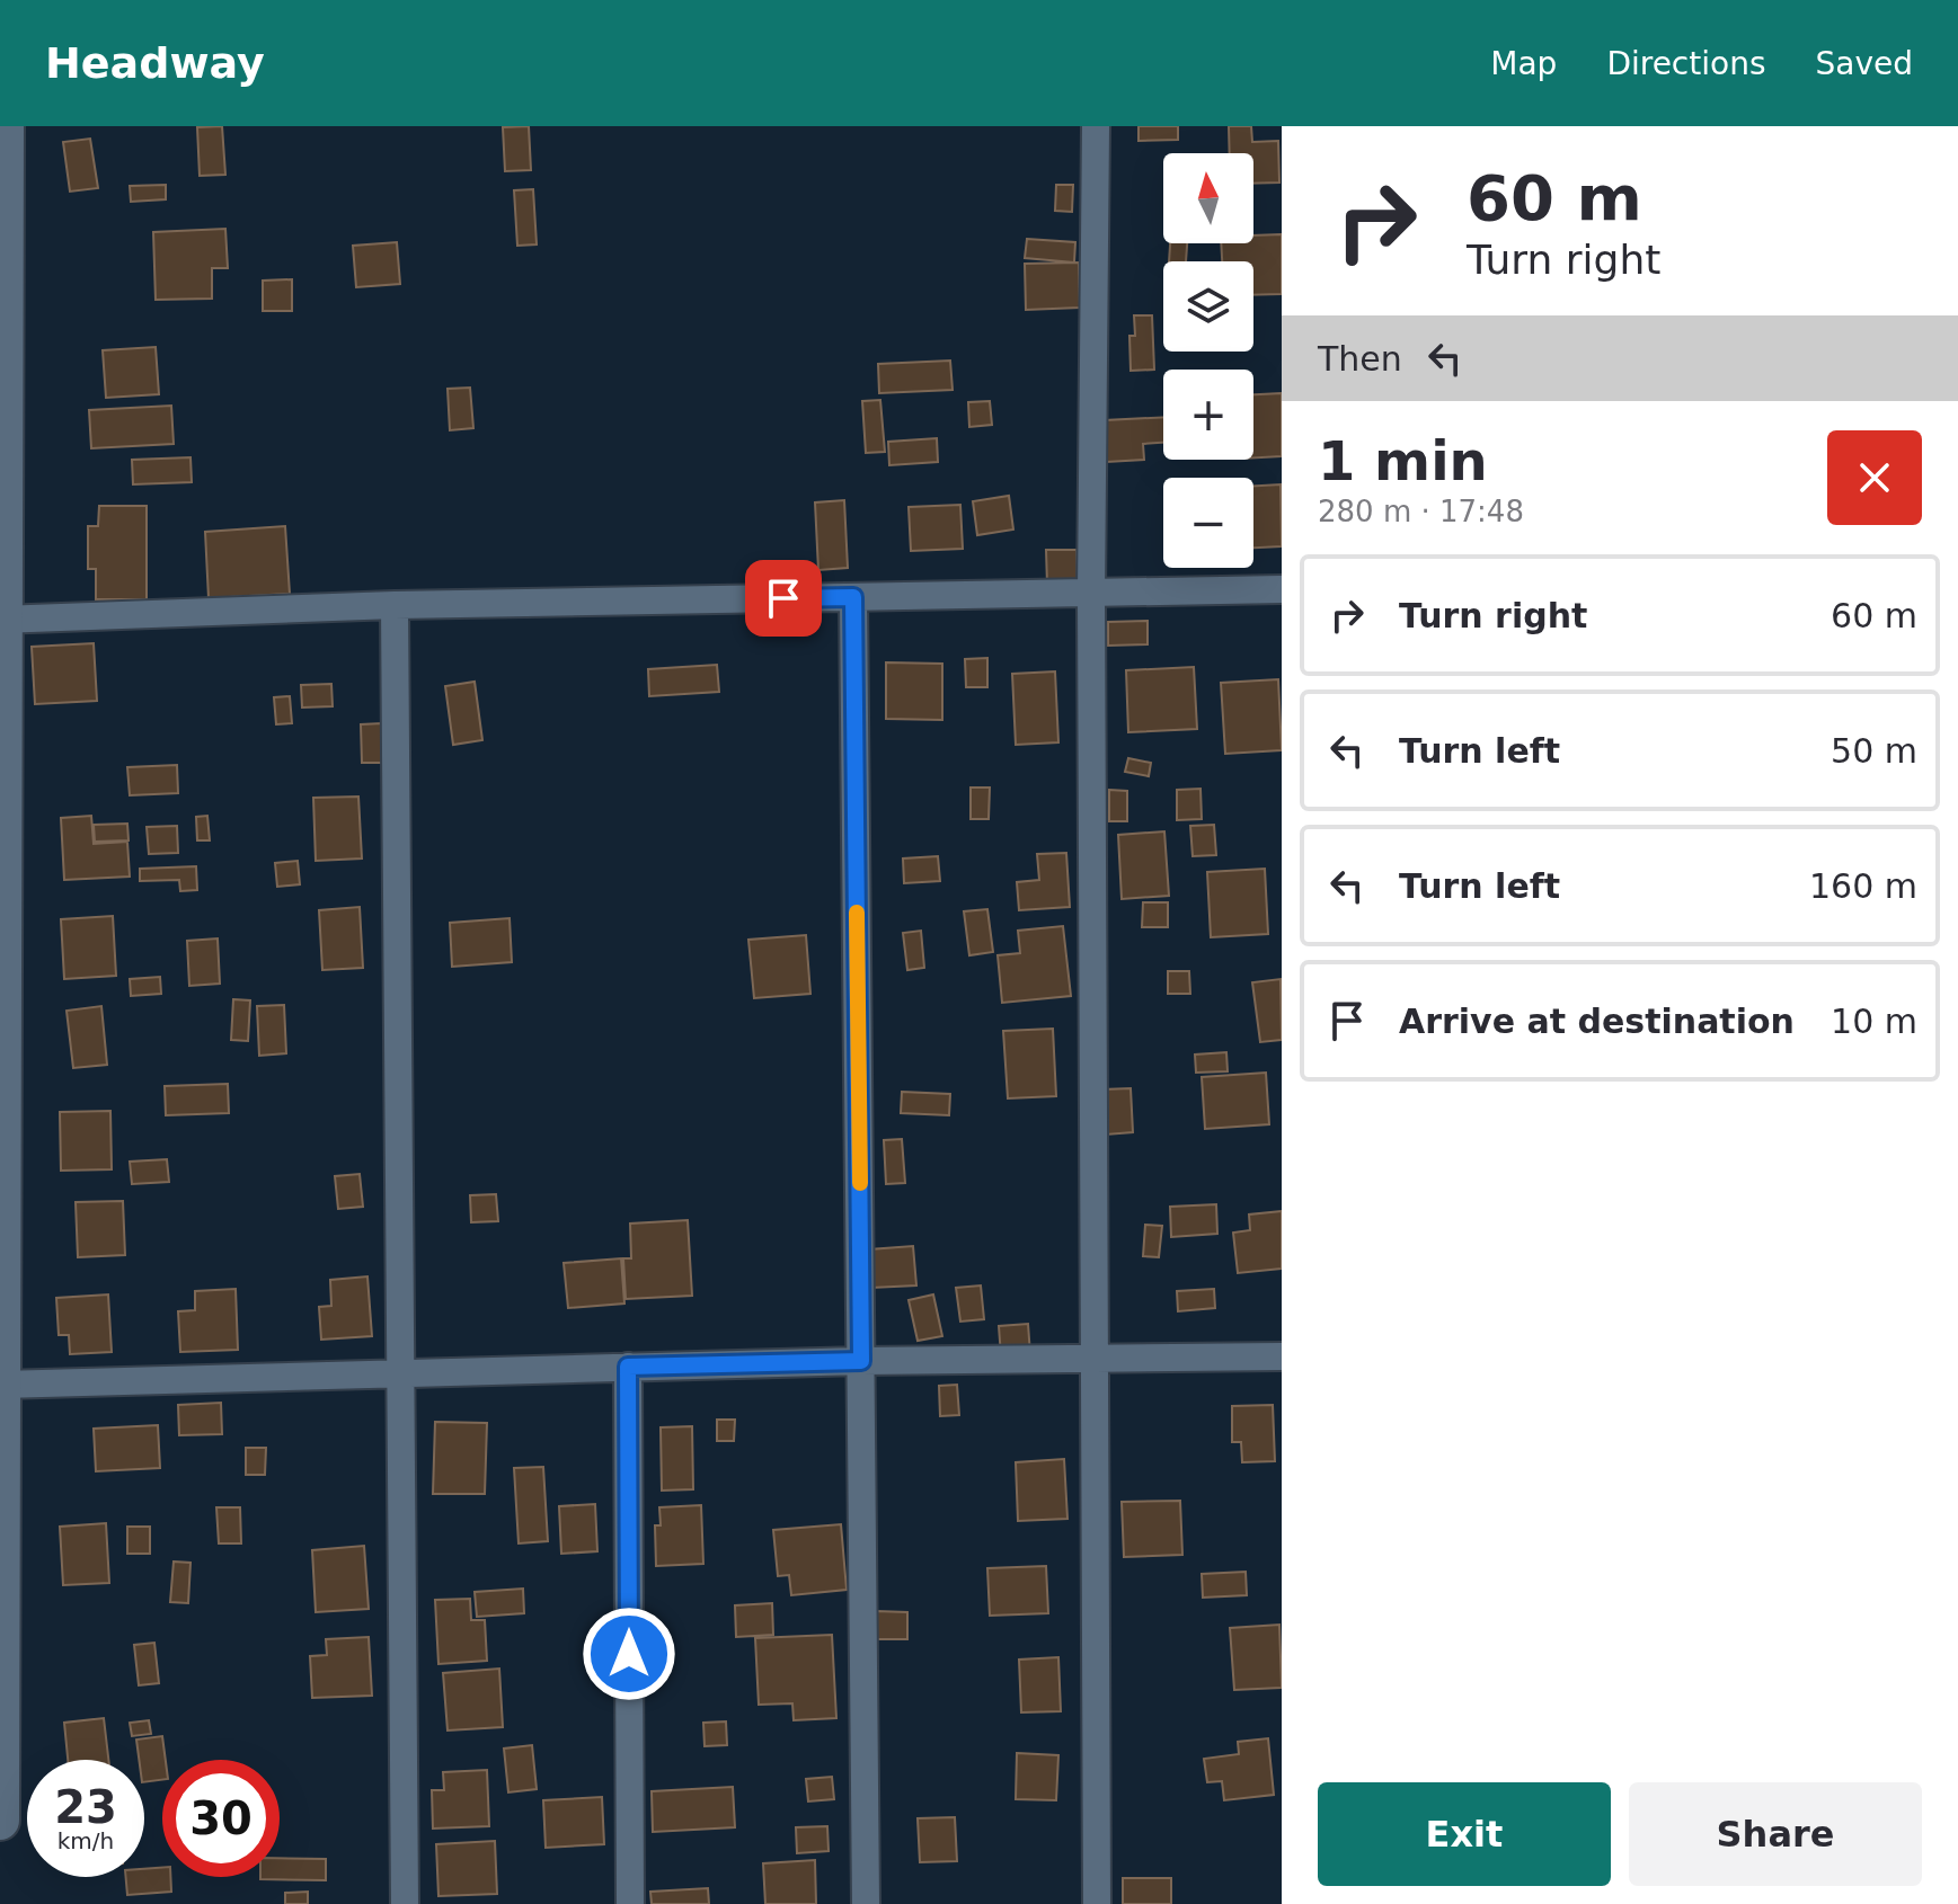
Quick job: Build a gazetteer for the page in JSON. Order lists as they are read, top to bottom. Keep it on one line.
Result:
{"north":"top","page":{"header":"Headway","nav":["Map","Directions","Saved"],"turn":["60 m","Turn right"],"map_buttons":["+","−"],"then":"Then","heading":["1 min","280 m · 17:48"],"list":[{"name":"Turn right","value":"60 m"},{"name":"Turn left","value":"50 m"},{"name":"Turn left","value":"160 m"},{"name":"Arrive at destination","value":"10 m"}],"speed":"23 km/h","limit":"30","buttons":["Exit","Share"]}}
